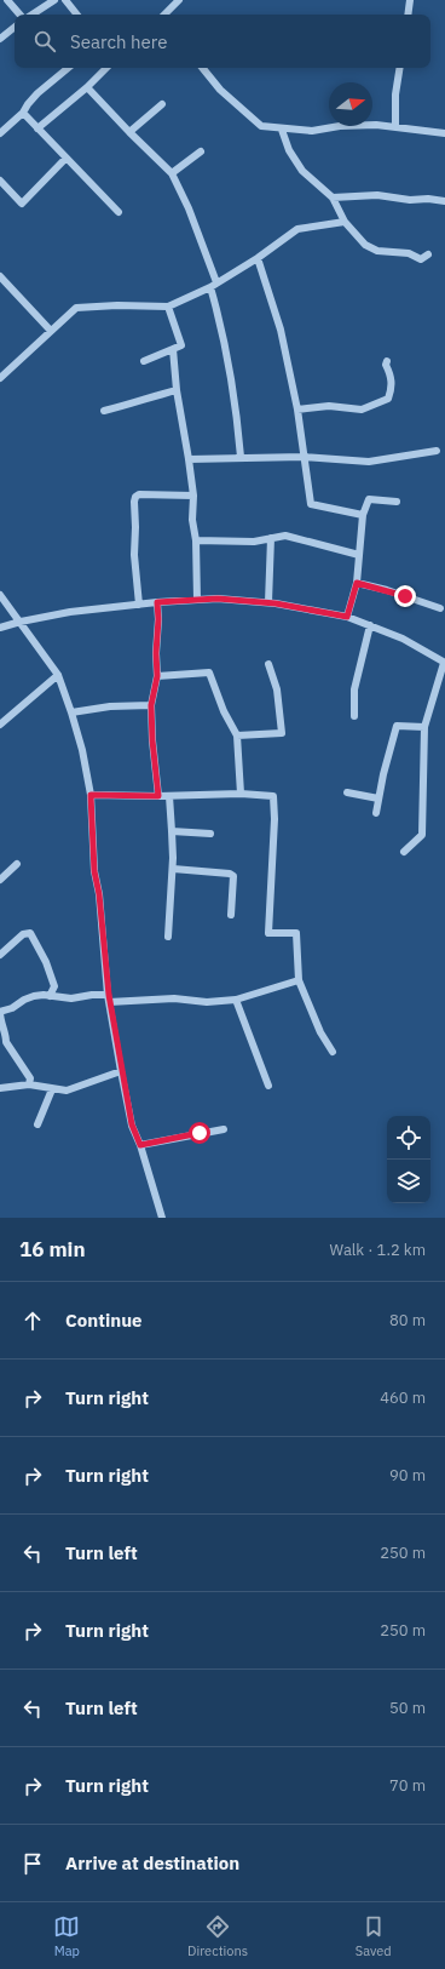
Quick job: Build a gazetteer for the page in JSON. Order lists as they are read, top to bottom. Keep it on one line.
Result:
{"north":"right","page":{"search":"Search here","heading":["16 min","Walk · 1.2 km"],"list":[["Continue","80 m"],["Turn right","460 m"],["Turn right","90 m"],["Turn left","250 m"],["Turn right","250 m"],["Turn left","50 m"],["Turn right","70 m"],"Arrive at destination"],"nav":["Map","Directions","Saved"]}}
